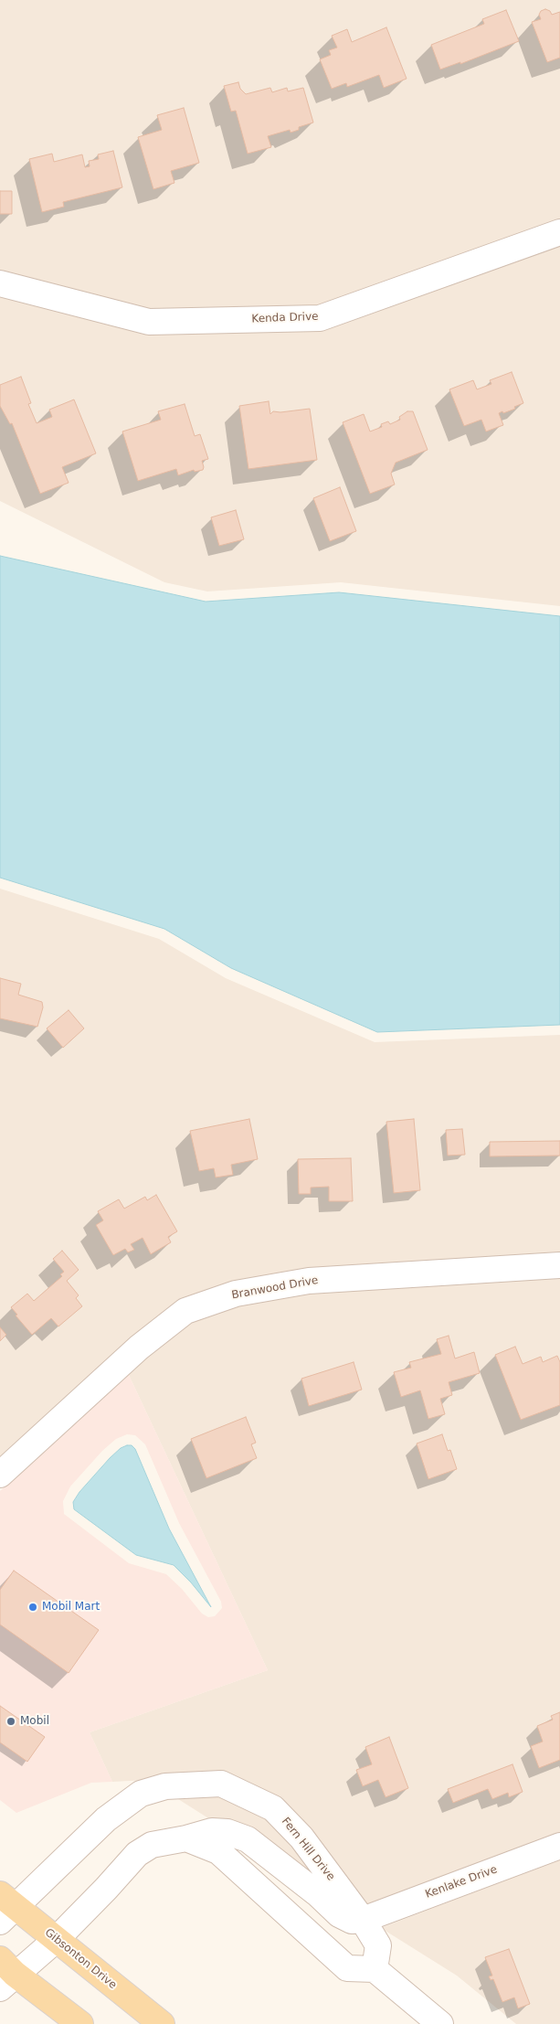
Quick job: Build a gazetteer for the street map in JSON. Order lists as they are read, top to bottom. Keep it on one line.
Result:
{"streets":{"main road":["Gibsonton Drive"],"street":["Kenda Drive","Branwood Drive","Fern Hill Drive","Kenlake Drive"]},"crossings":[["Fern Hill Drive","Kenlake Drive"],["Fern Hill Drive","Gibsonton Drive"]],"places":["Mobil Mart","Mobil"]}
